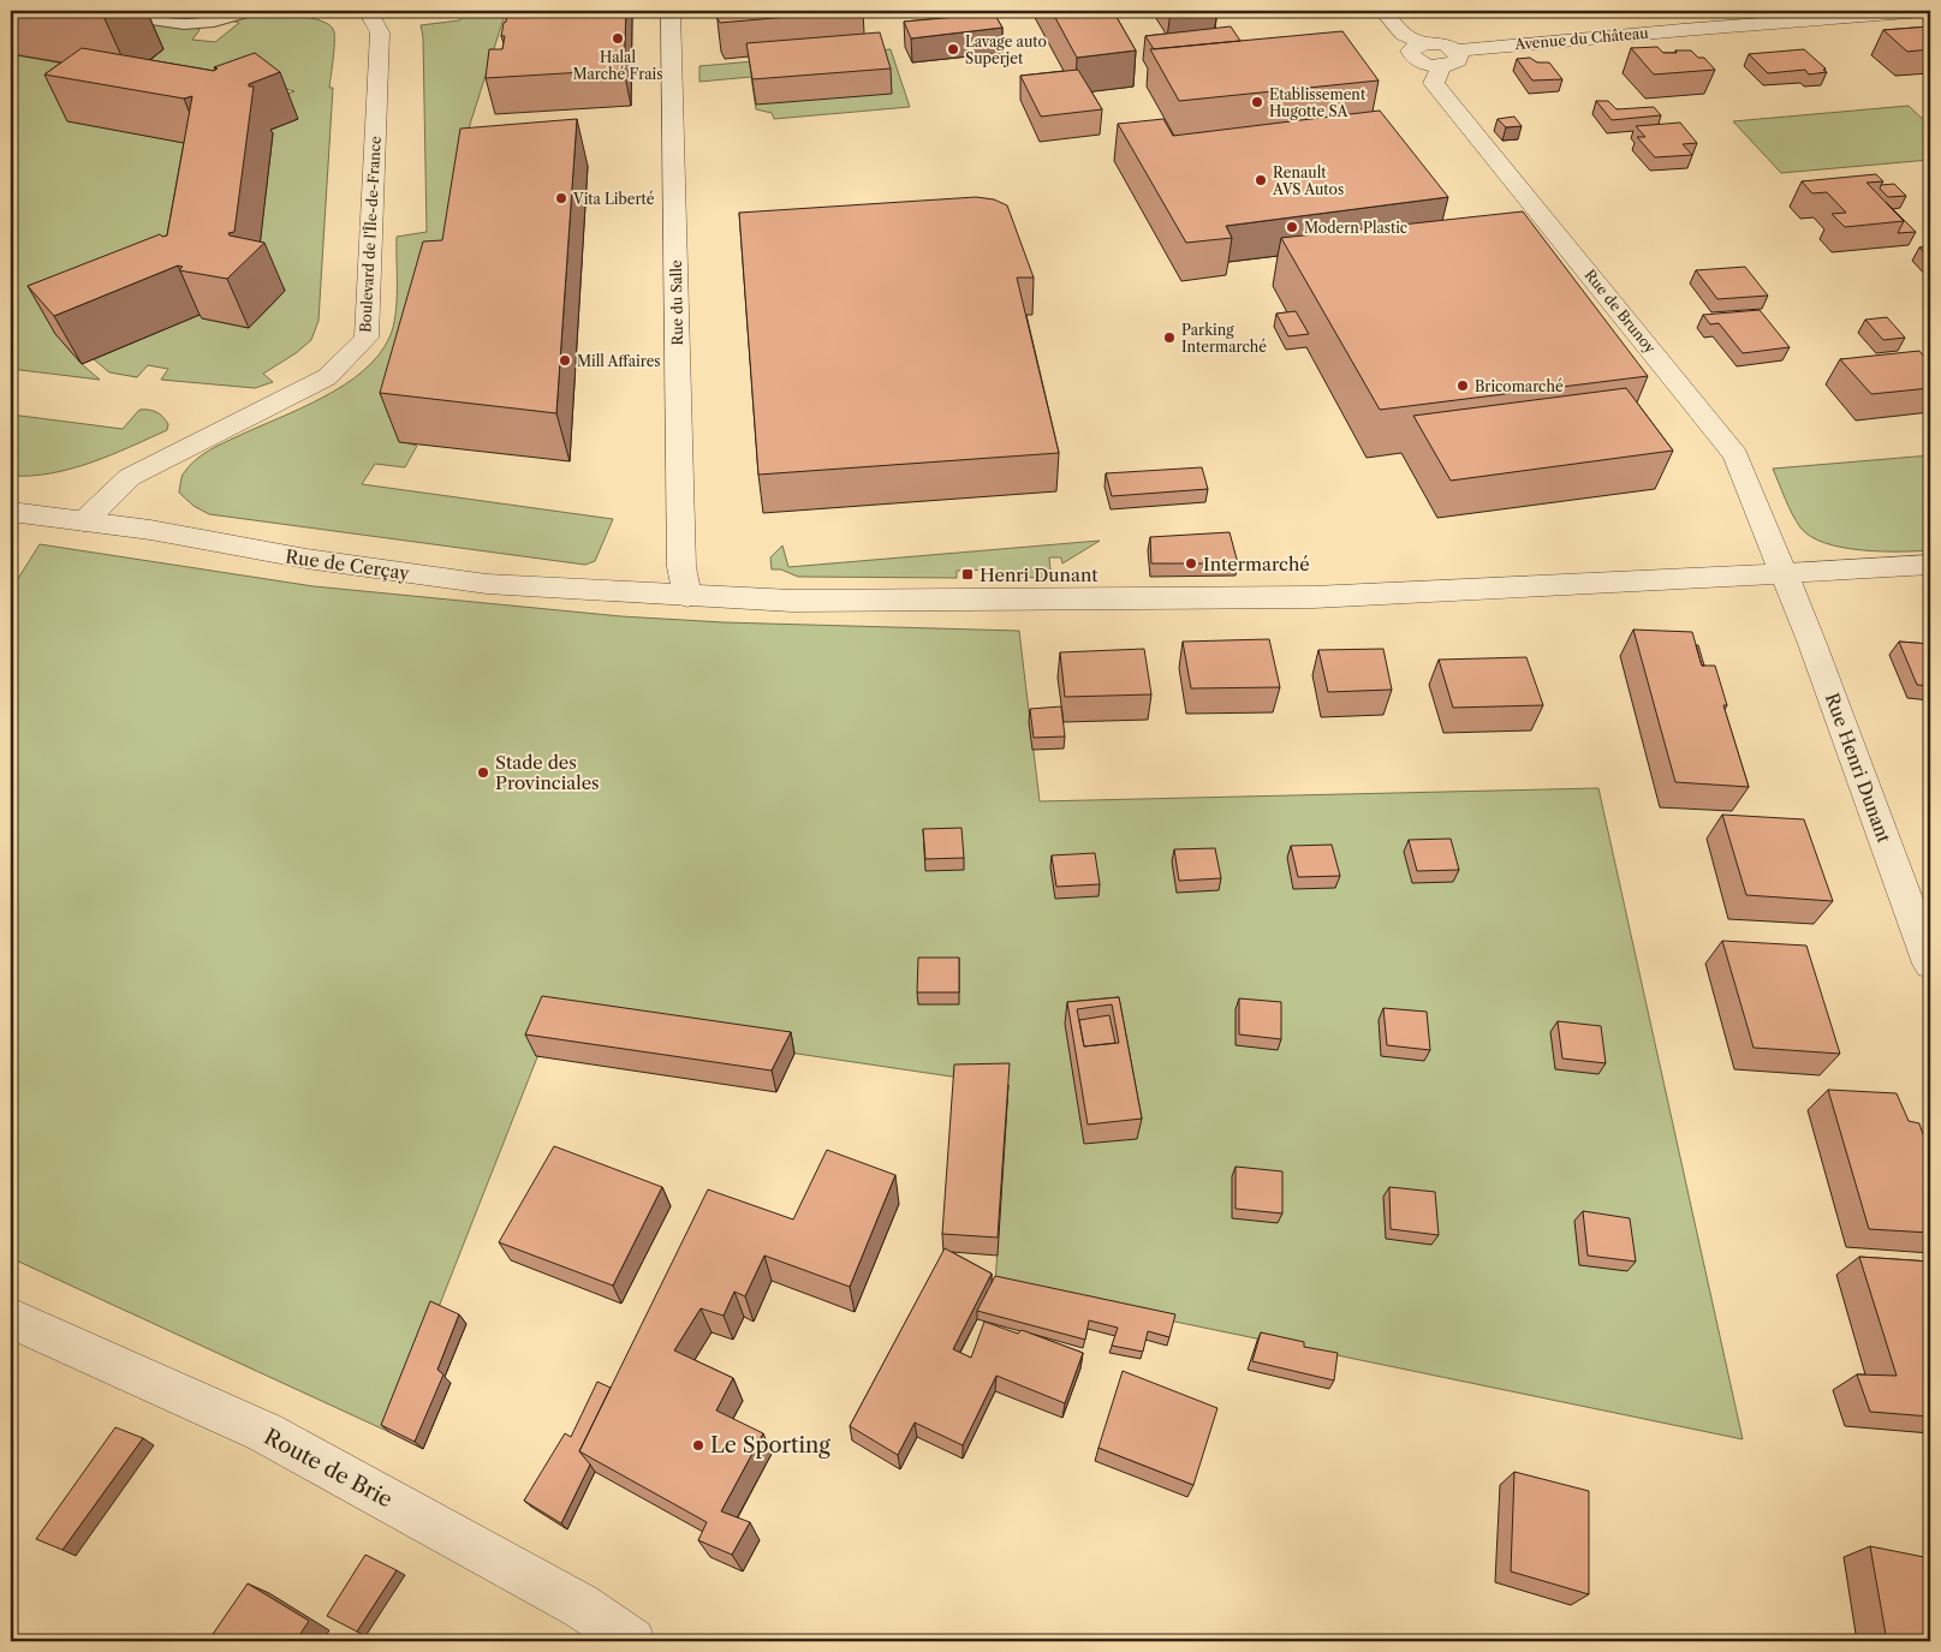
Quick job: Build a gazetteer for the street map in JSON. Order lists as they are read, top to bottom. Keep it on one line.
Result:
{"streets":{"street":["Avenue du Château","Boulevard de l'Île-de-France","Rue du Salle","Rue de Brunoy","Rue de Cerçay","Rue Henri Dunant","Route de Brie"]},"crossings":[["Avenue du Château","Rue de Brunoy"],["Boulevard de l'Île-de-France","Rue de Cerçay"],["Rue du Salle","Rue de Cerçay"],["Rue de Brunoy","Rue de Cerçay"],["Rue de Brunoy","Rue Henri Dunant"],["Rue de Cerçay","Rue Henri Dunant"]],"places":{"other":["Halal Marché Frais","Lavage auto Superjet","Etablissement Hugotte SA","Renault AVS Autos","Vita Liberté","Modern Plastic","Parking Intermarché","Mill Affaires","Bricomarché","Intermarché","Stade des Provinciales","Le Sporting"],"transit":["Henri Dunant"]}}
